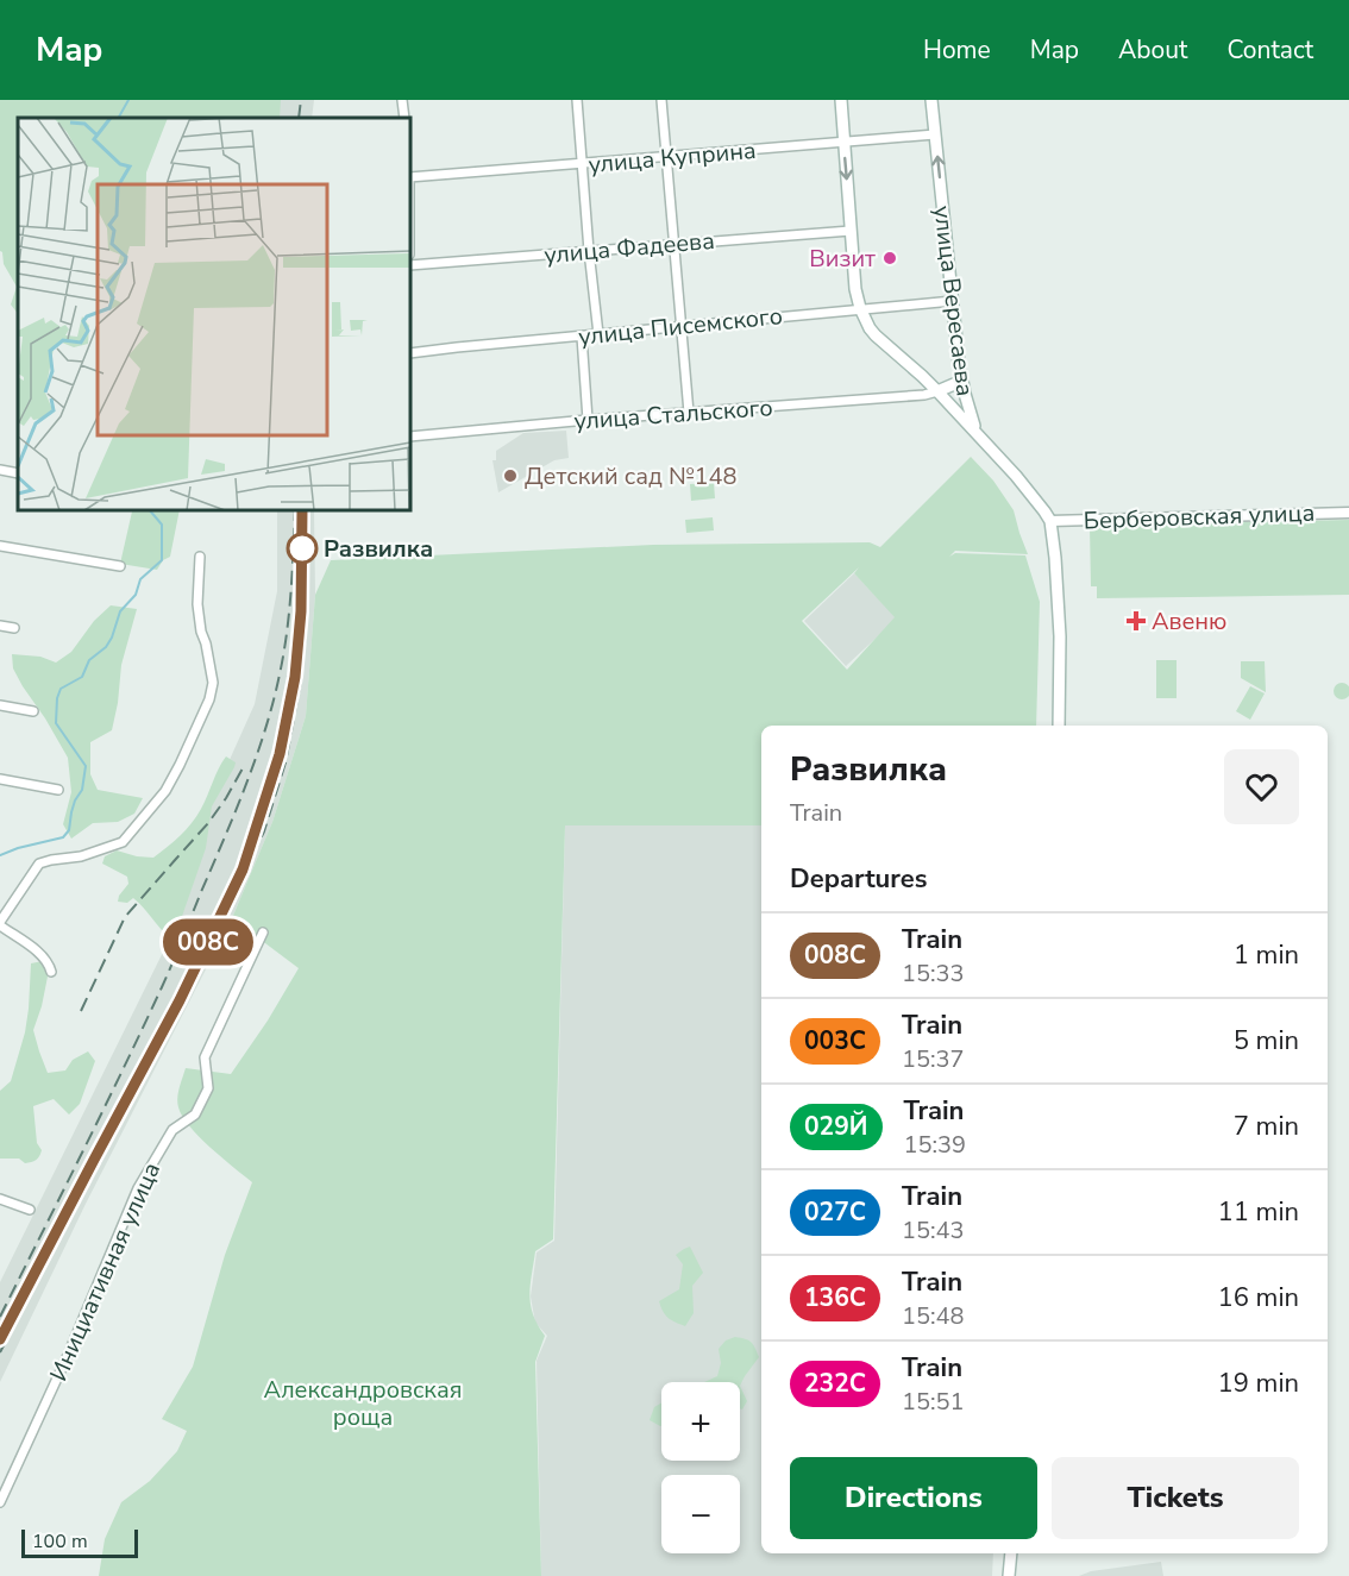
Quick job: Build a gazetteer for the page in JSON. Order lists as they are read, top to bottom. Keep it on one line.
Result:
{"streets":{"main road":["улица Вересаева"],"street":["улица Куприна","улица Фадеева","улица Писемского","улица Стальского","Берберовская улица","Инициативная улица"]},"crossings":[["улица Куприна","улица Вересаева"],["улица Вересаева","улица Писемского"],["улица Вересаева","Берберовская улица"]],"parks":["Александровская роща"],"places":{"other":["Визит","Детский сад №148","Развилка"],"health":["Авеню"]},"scale_bar":"100 m","page":{"header":"Map","nav":["Home","Map","About","Contact"],"on_map":"008С","heading":[["Развилка","Train"],"Departures"],"list":[{"mark":"008С","name":"Train","note":"15:33","value":"1 min"},{"mark":"003С","name":"Train","note":"15:37","value":"5 min"},{"mark":"029Й","name":"Train","note":"15:39","value":"7 min"},{"mark":"027С","name":"Train","note":"15:43","value":"11 min"},{"mark":"136С","name":"Train","note":"15:48","value":"16 min"},{"mark":"232C","name":"Train","note":"15:51","value":"19 min"}],"map_buttons":["+","−"],"buttons":["Directions","Tickets"],"scale":"100 m"}}
